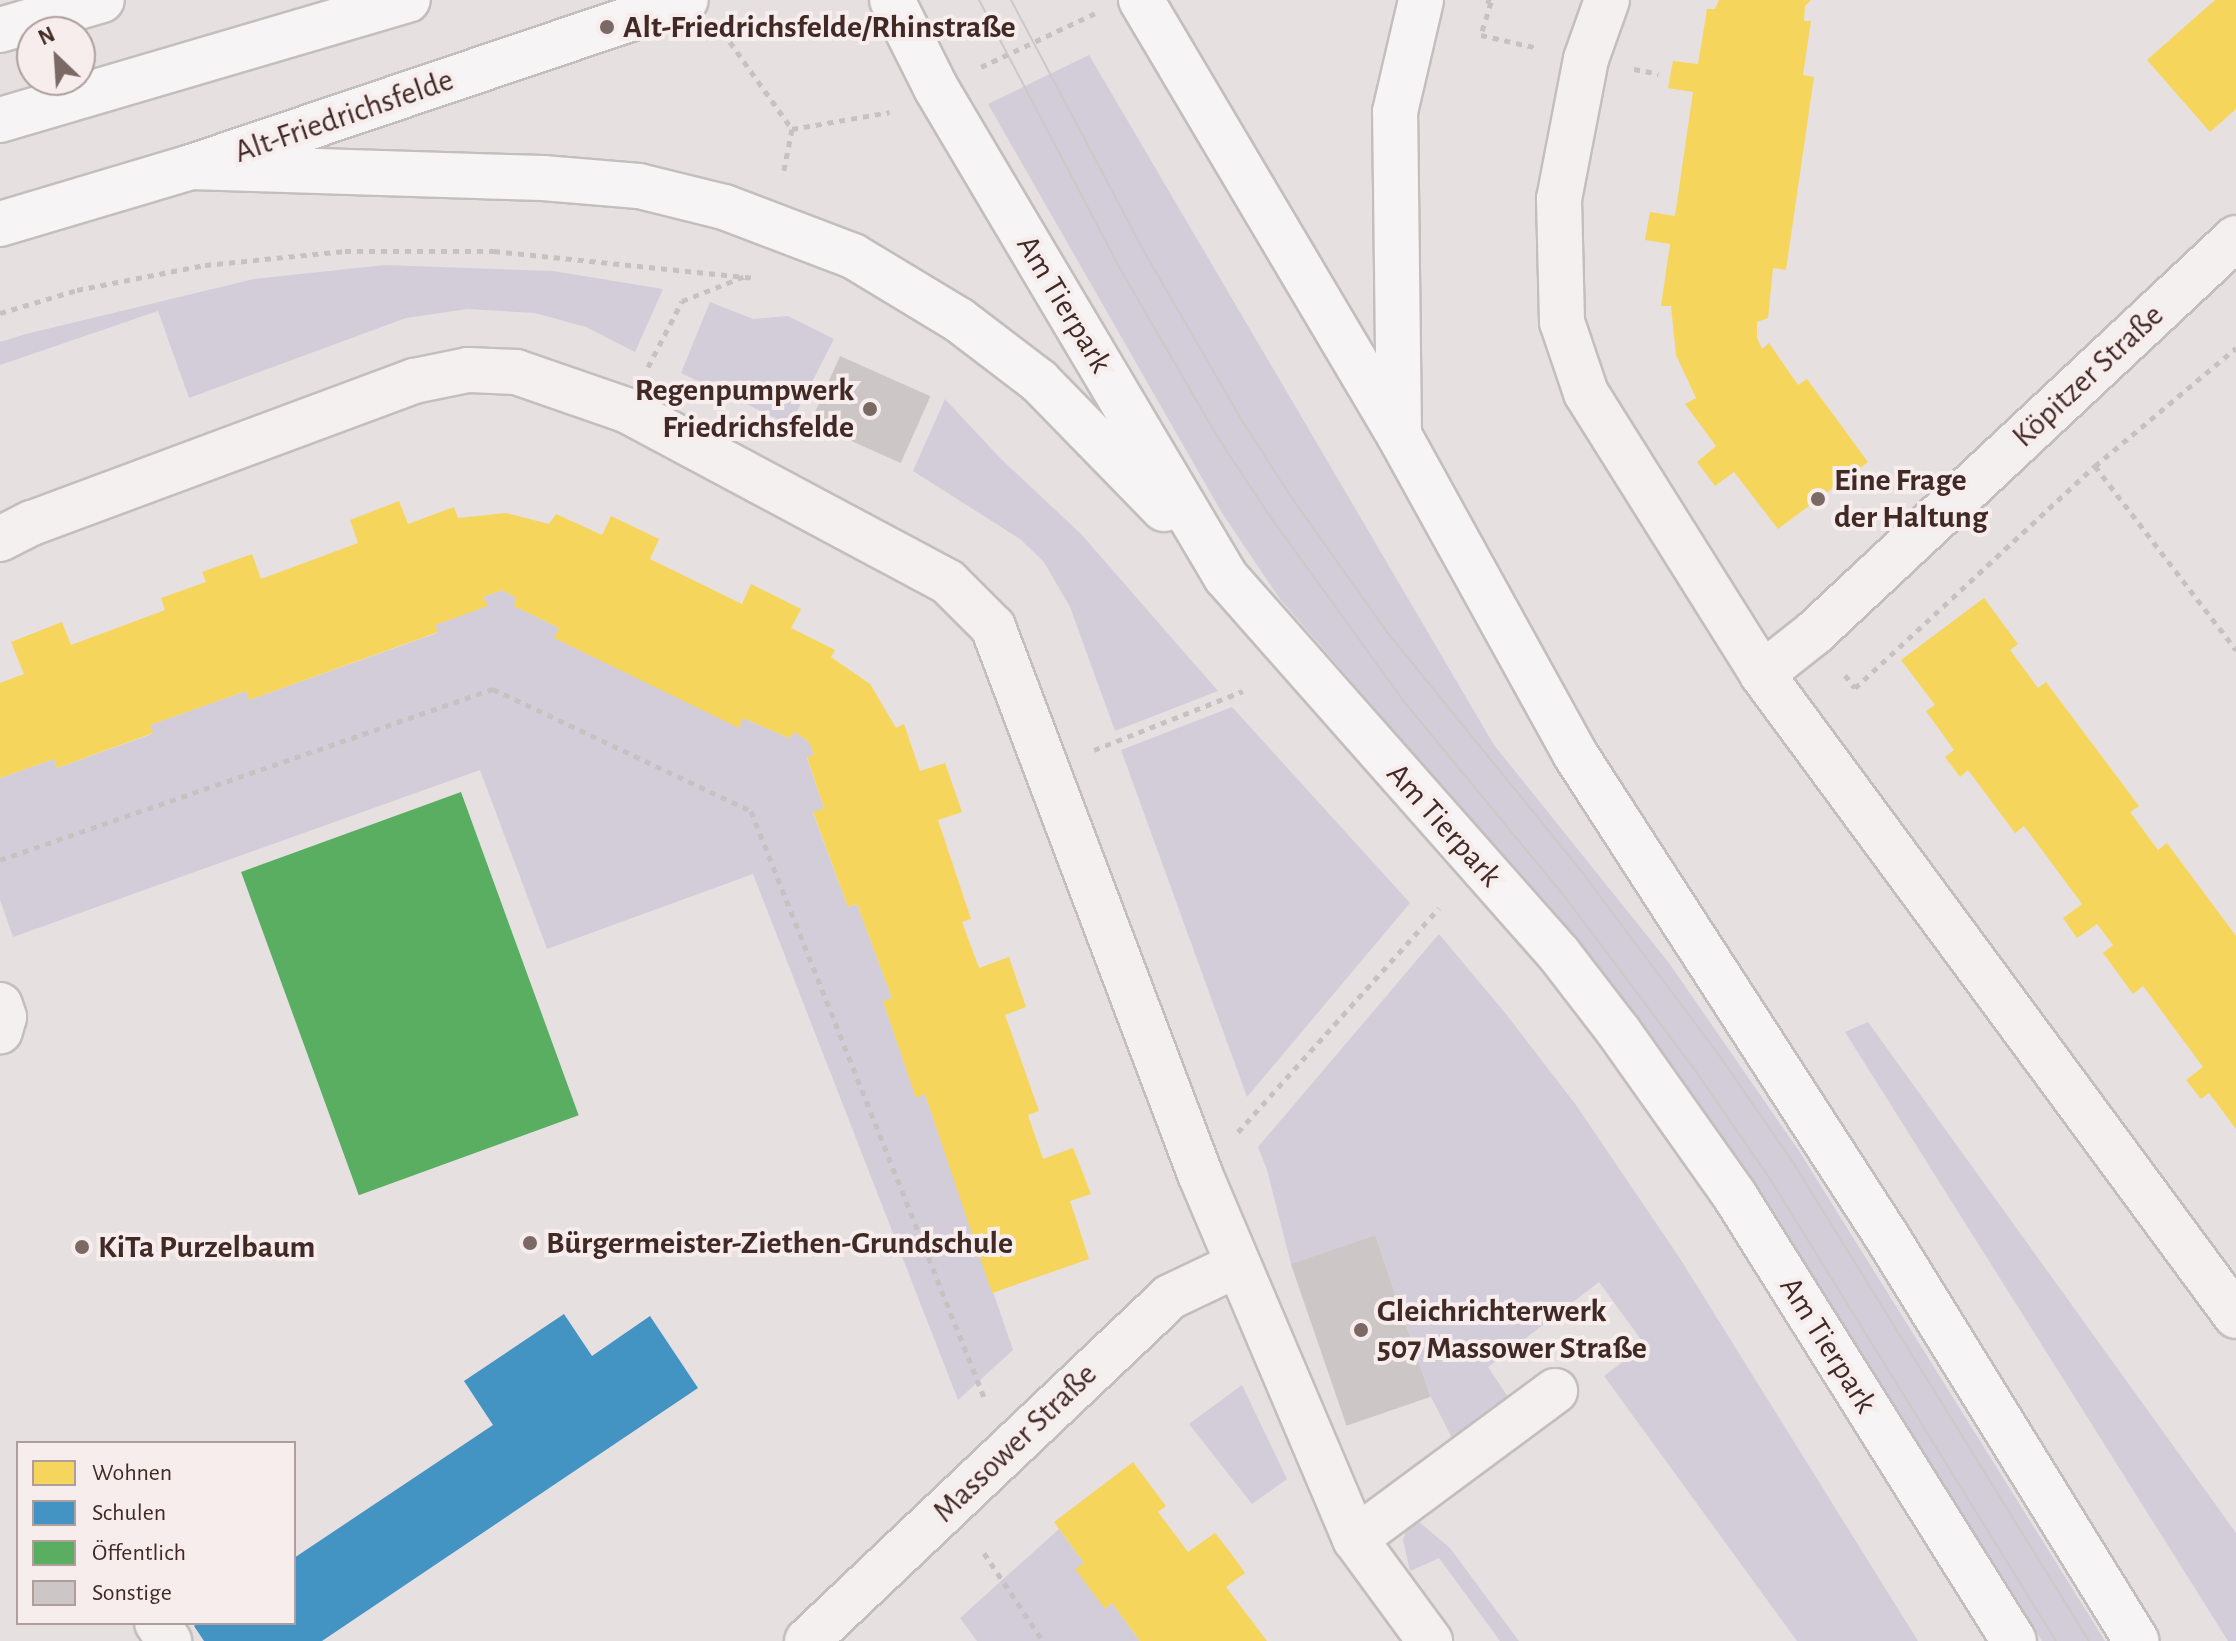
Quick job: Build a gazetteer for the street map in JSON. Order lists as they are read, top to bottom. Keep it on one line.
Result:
{"streets":{"main road":["Alt-Friedrichsfelde","Am Tierpark"],"street":["Köpitzer Straße","Massower Straße"]},"places":["Alt-Friedrichsfelde/Rhinstraße","Regenpumpwerk Friedrichsfelde","Eine Frage der Haltung","Bürgermeister-Ziethen-Grundschule","KiTa Purzelbaum","Gleichrichterwerk 507 Massower Straße"],"legend":["Wohnen","Schulen","Öffentlich","Sonstige"],"north":"top left"}
